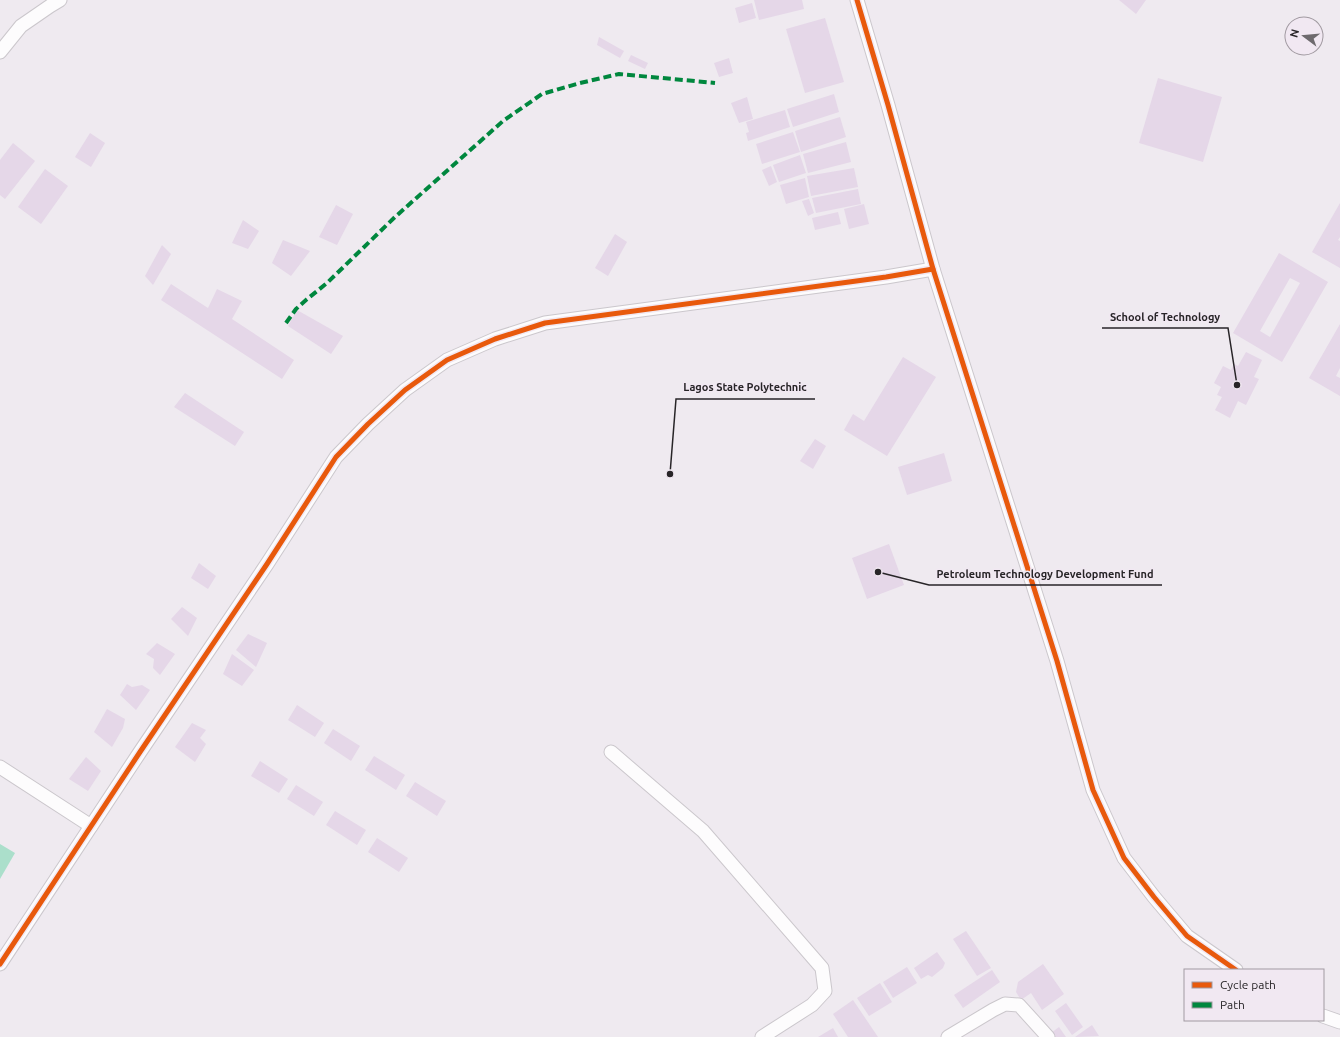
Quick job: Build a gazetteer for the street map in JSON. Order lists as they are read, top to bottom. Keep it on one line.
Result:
{"places":["School of Technology","Lagos State Polytechnic","Petroleum Technology Development Fund"],"legend":["Cycle path","Path"],"north":"left"}
